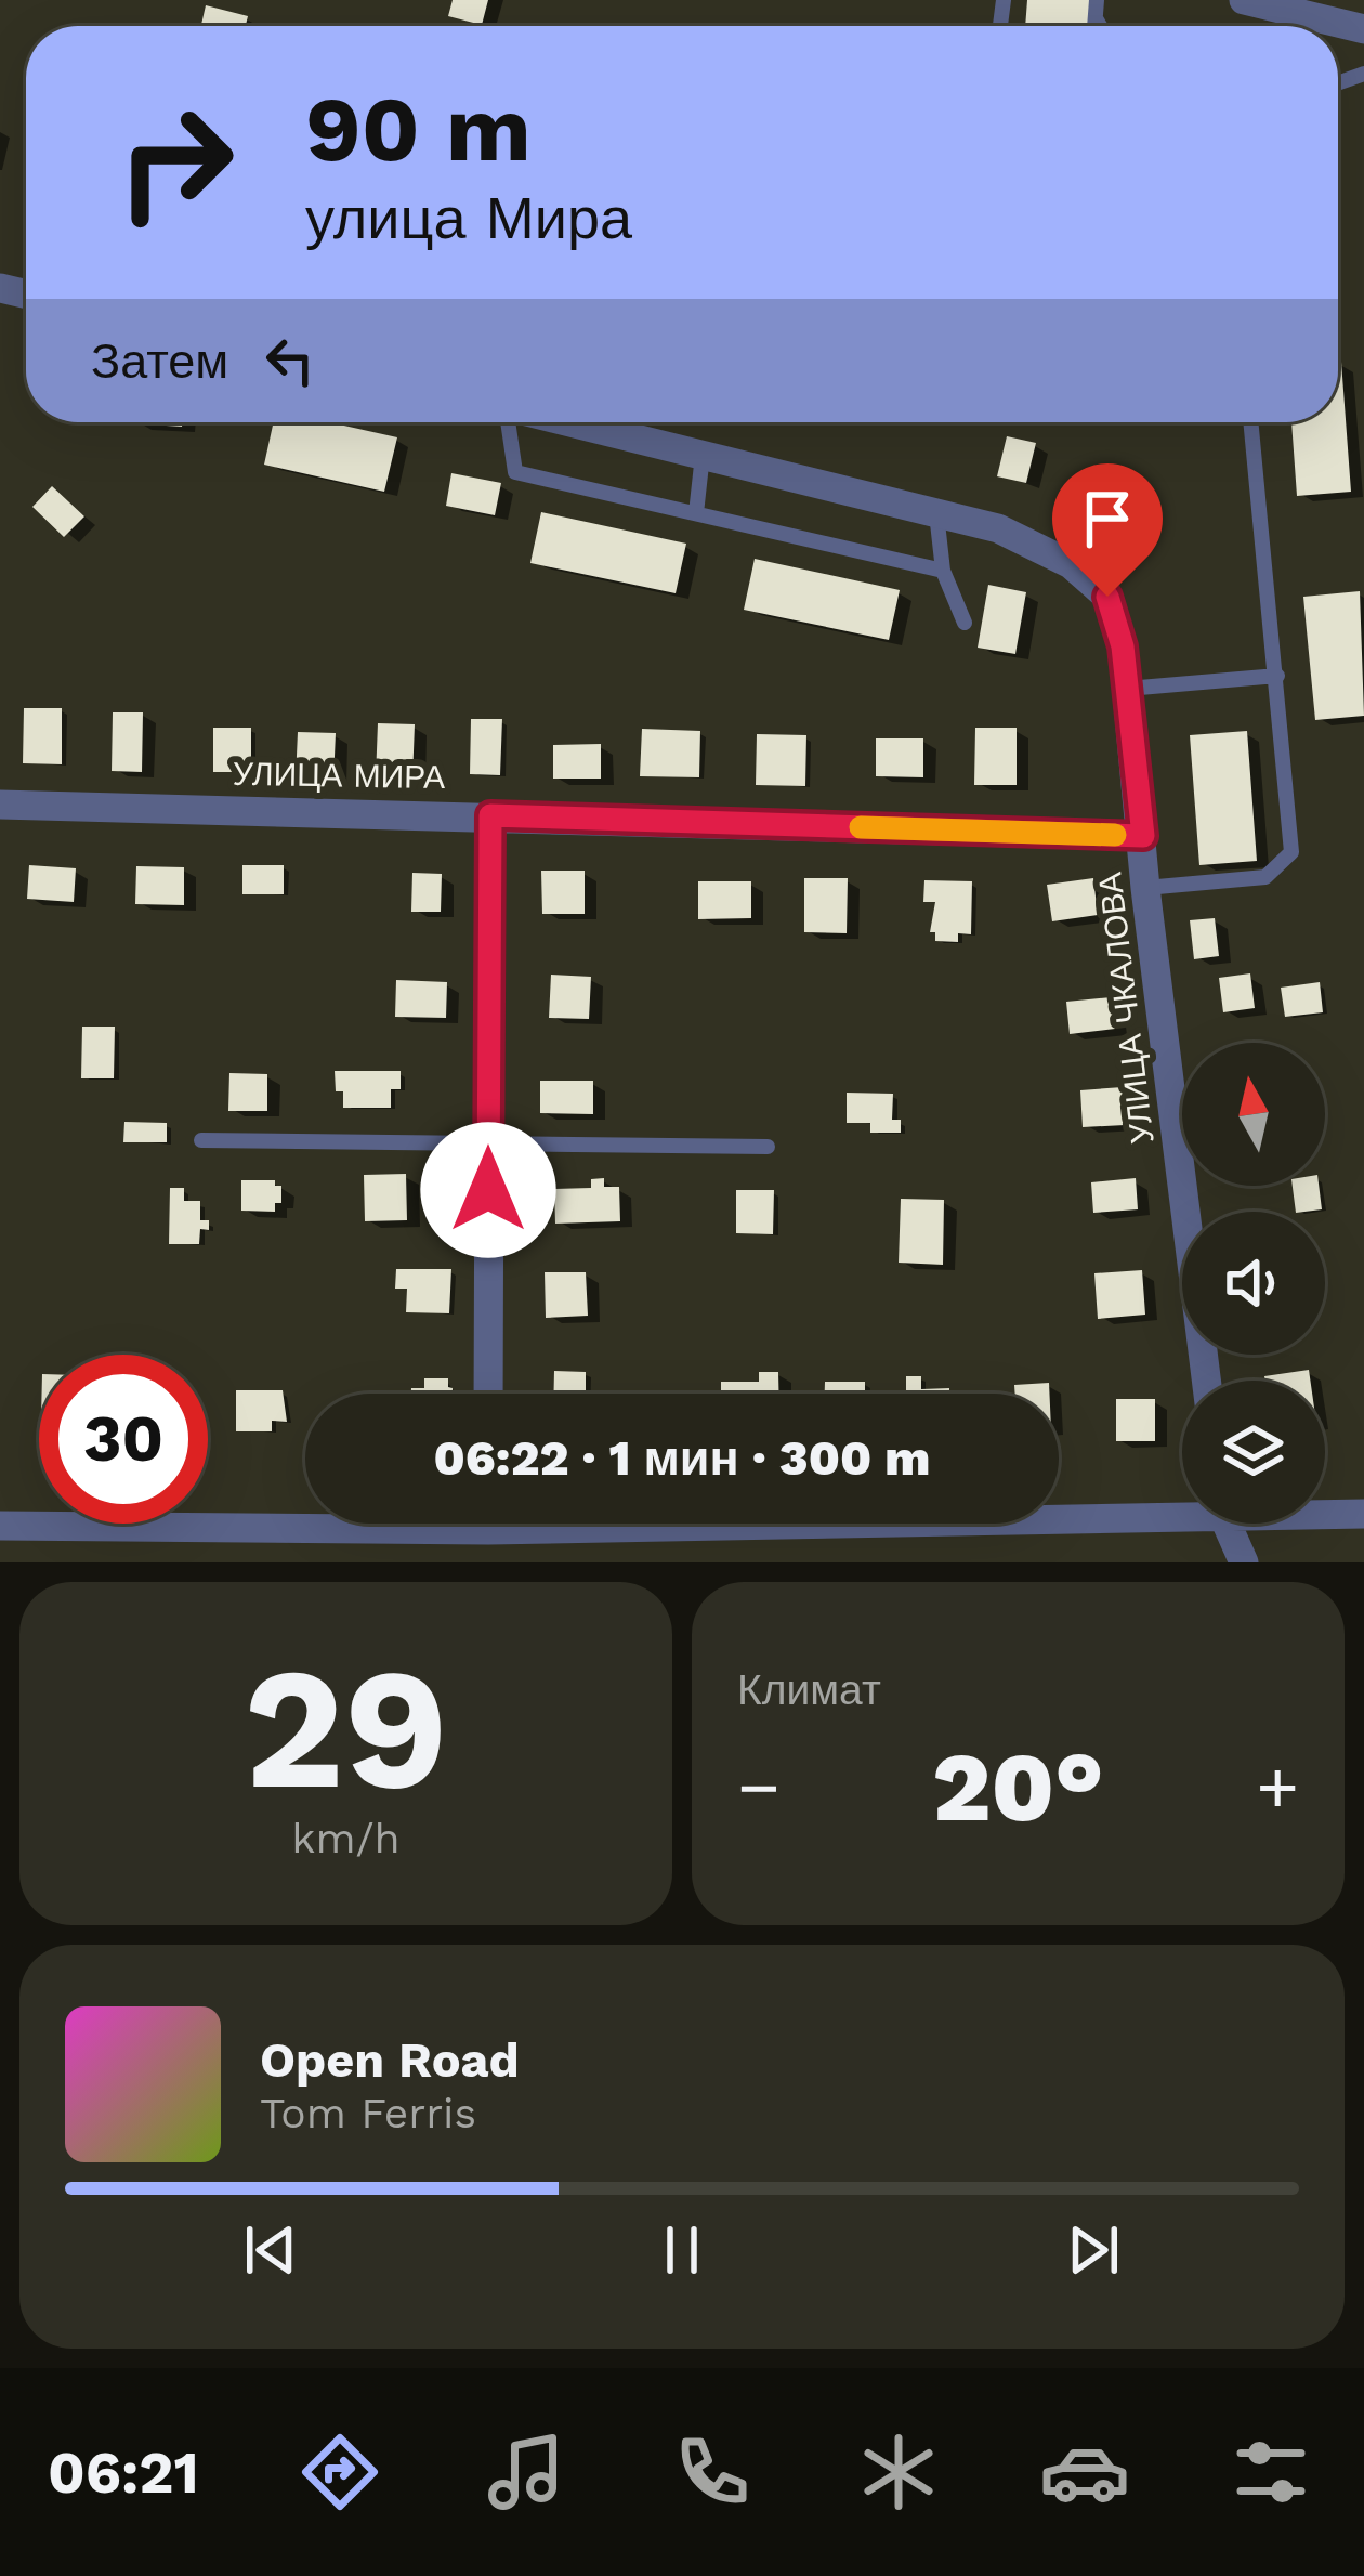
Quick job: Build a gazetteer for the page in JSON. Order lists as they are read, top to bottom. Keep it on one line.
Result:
{"streets":{"street":["УЛИЦА МИРА","УЛИЦА ЧКАЛОВА"]},"crossings":[["УЛИЦА МИРА","УЛИЦА ЧКАЛОВА"]],"north":"top","page":{"turn":["90 m","улица Мира"],"then":"Затем","limit":"30","trip":"06:22 · 1 мин · 300 m","tile":[["29","km/h"],"Климат"],"heat":["−","20°","+"],"song":["Open Road","Tom Ferris"],"tabs":"06:21"}}
